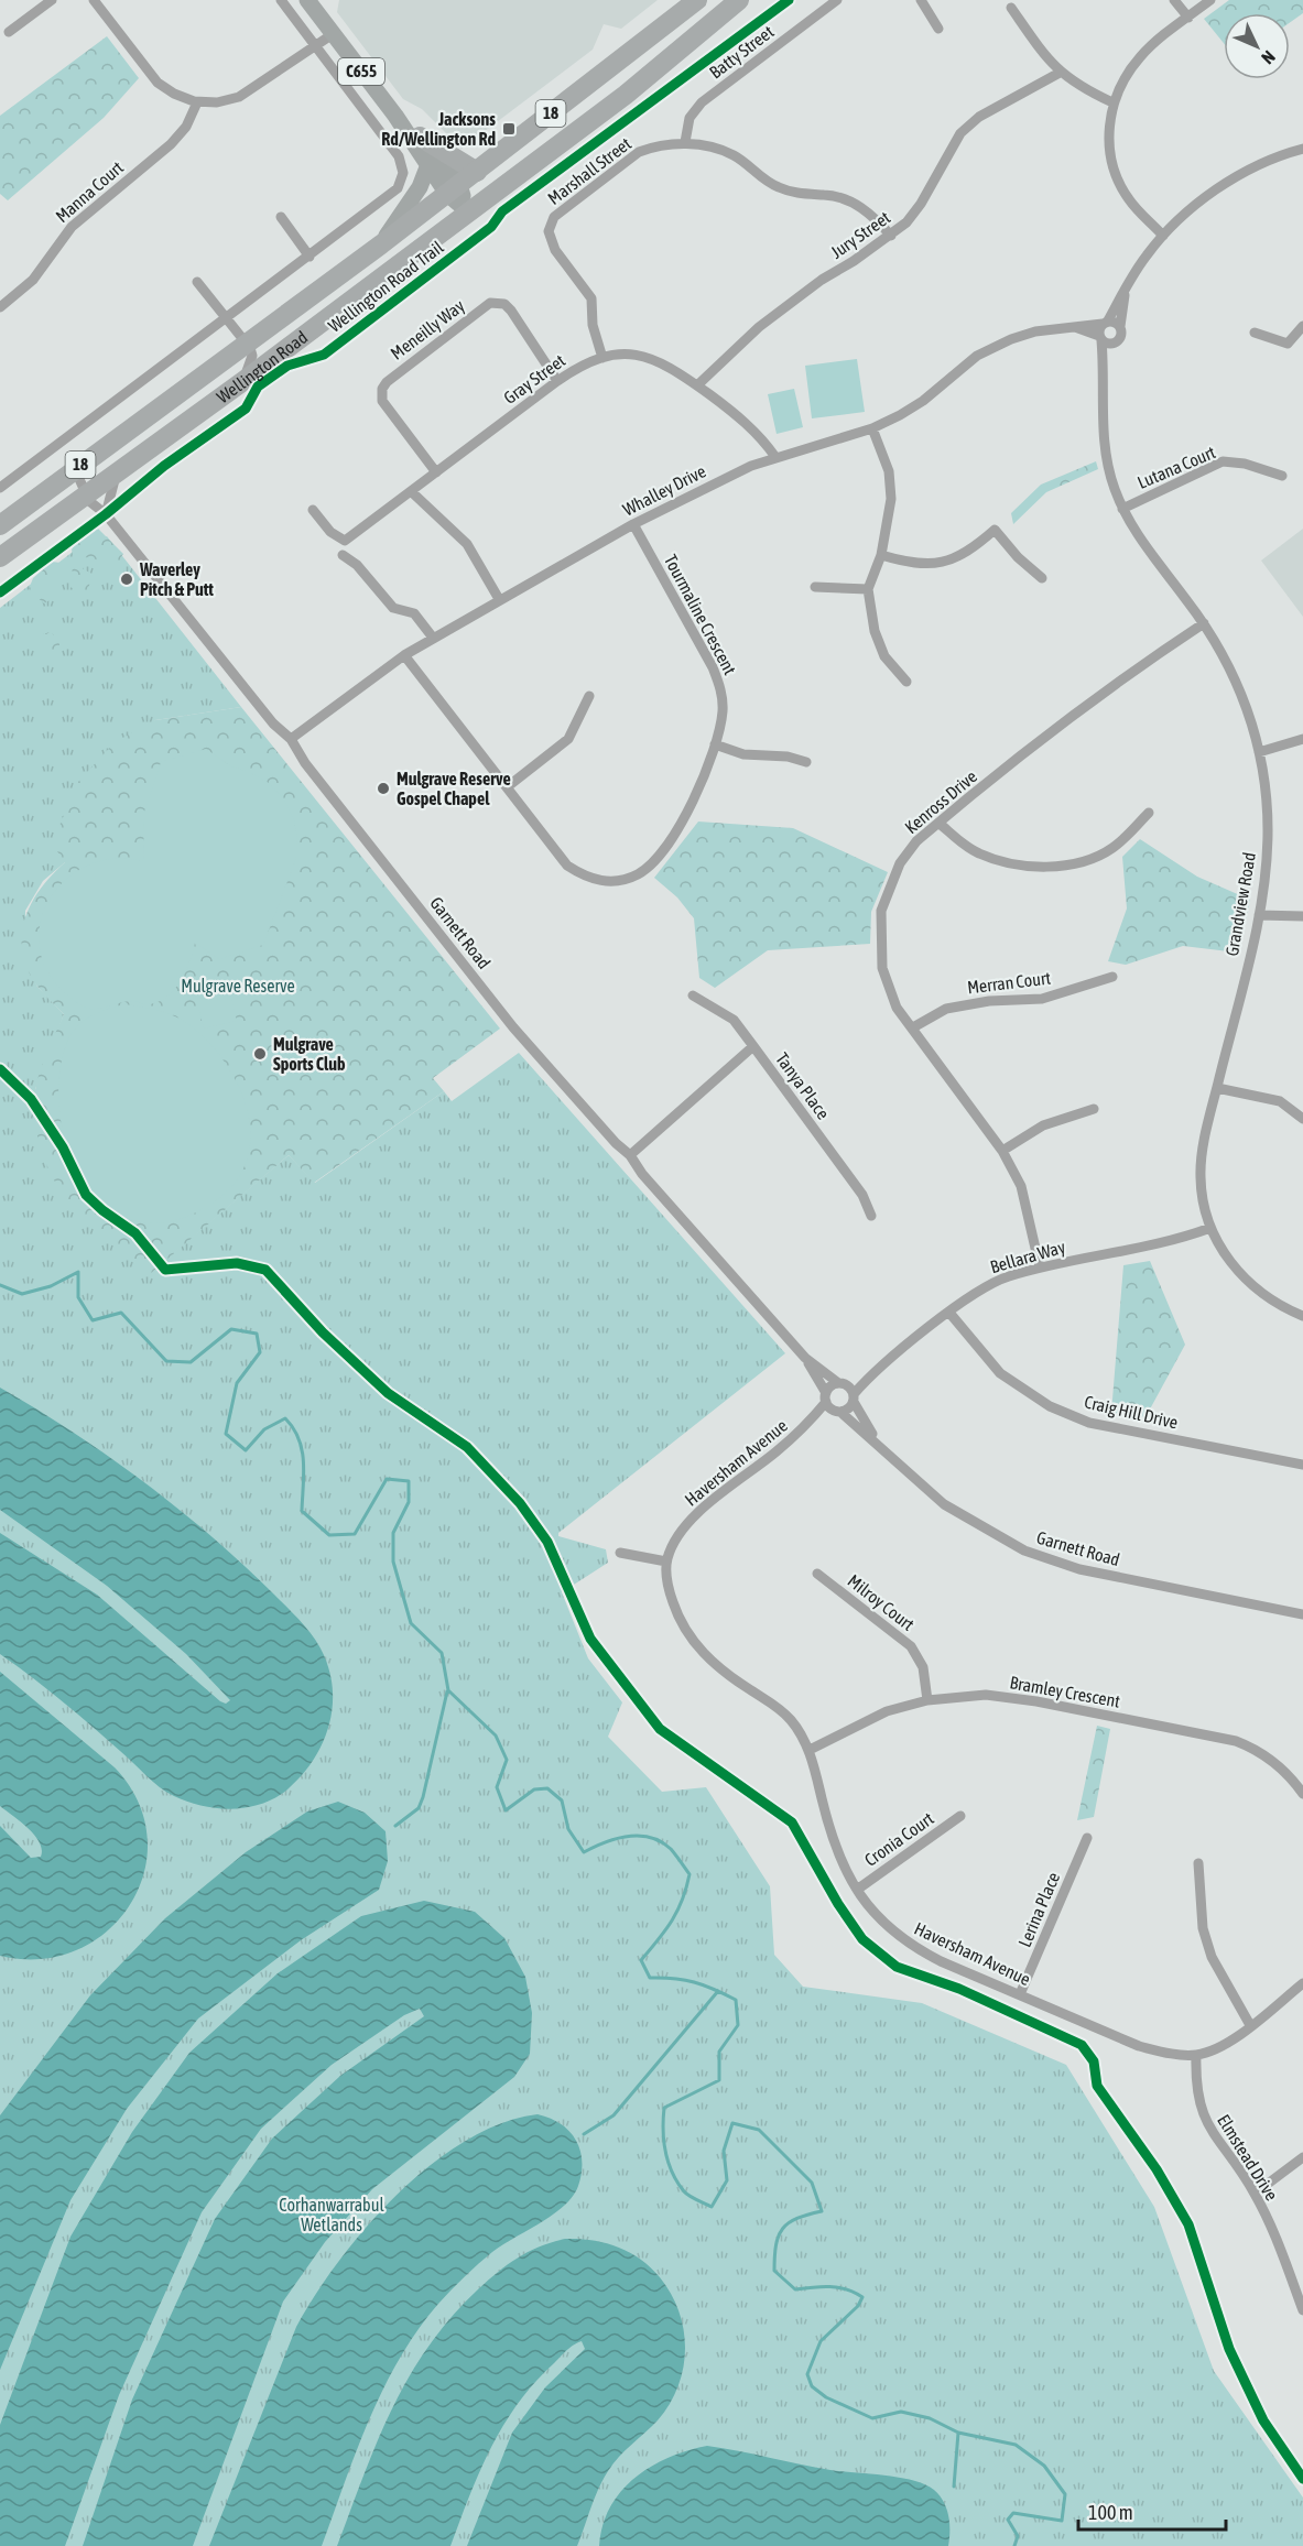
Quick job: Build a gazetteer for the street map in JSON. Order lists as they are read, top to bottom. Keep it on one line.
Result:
{"streets":{"highway":["18","Wellington Road"],"main road":["C655"],"street":["Batty Street","Marshall Street","Manna Court","Jury Street","Meneilly Way","Gray Street","Lutana Court","Whalley Drive","Tourmaline Crescent","Kenross Drive","Grandview Road","Garnett Road","Merran Court","Tanya Place","Bellara Way","Craig Hill Drive","Haversham Avenue","Milroy Court","Bramley Crescent","Cronia Court","Lerina Place","Elmstead Drive"],"cycle path":["Wellington Road Trail"]},"crossings":[["Batty Street","Marshall Street"],["C655","Wellington Road"],["Marshall Street","Jury Street"],["Marshall Street","Gray Street"],["Jury Street","Gray Street"],["Meneilly Way","Gray Street"],["Wellington Road","Garnett Road"],["Gray Street","Whalley Drive"],["Lutana Court","Grandview Road"],["Whalley Drive","Tourmaline Crescent"],["Whalley Drive","Grandview Road"],["Whalley Drive","Garnett Road"],["Kenross Drive","Grandview Road"],["Kenross Drive","Merran Court"],["Kenross Drive","Bellara Way"],["Grandview Road","Bellara Way"],["Garnett Road","Tanya Place"],["Garnett Road","Bellara Way"],["Garnett Road","Haversham Avenue"],["Bellara Way","Craig Hill Drive"],["Bellara Way","Haversham Avenue"],["Haversham Avenue","Bramley Crescent"],["Haversham Avenue","Cronia Court"],["Haversham Avenue","Lerina Place"],["Haversham Avenue","Elmstead Drive"],["Milroy Court","Bramley Crescent"]],"parks":["Mulgrave Reserve","Corhanwarrabul Wetlands"],"places":{"transit":["Jacksons Rd/Wellington Rd"],"other":["Waverley Pitch & Putt","Mulgrave Reserve Gospel Chapel","Mulgrave Sports Club"]},"scale_bar":"100 m","north":"bottom right"}
